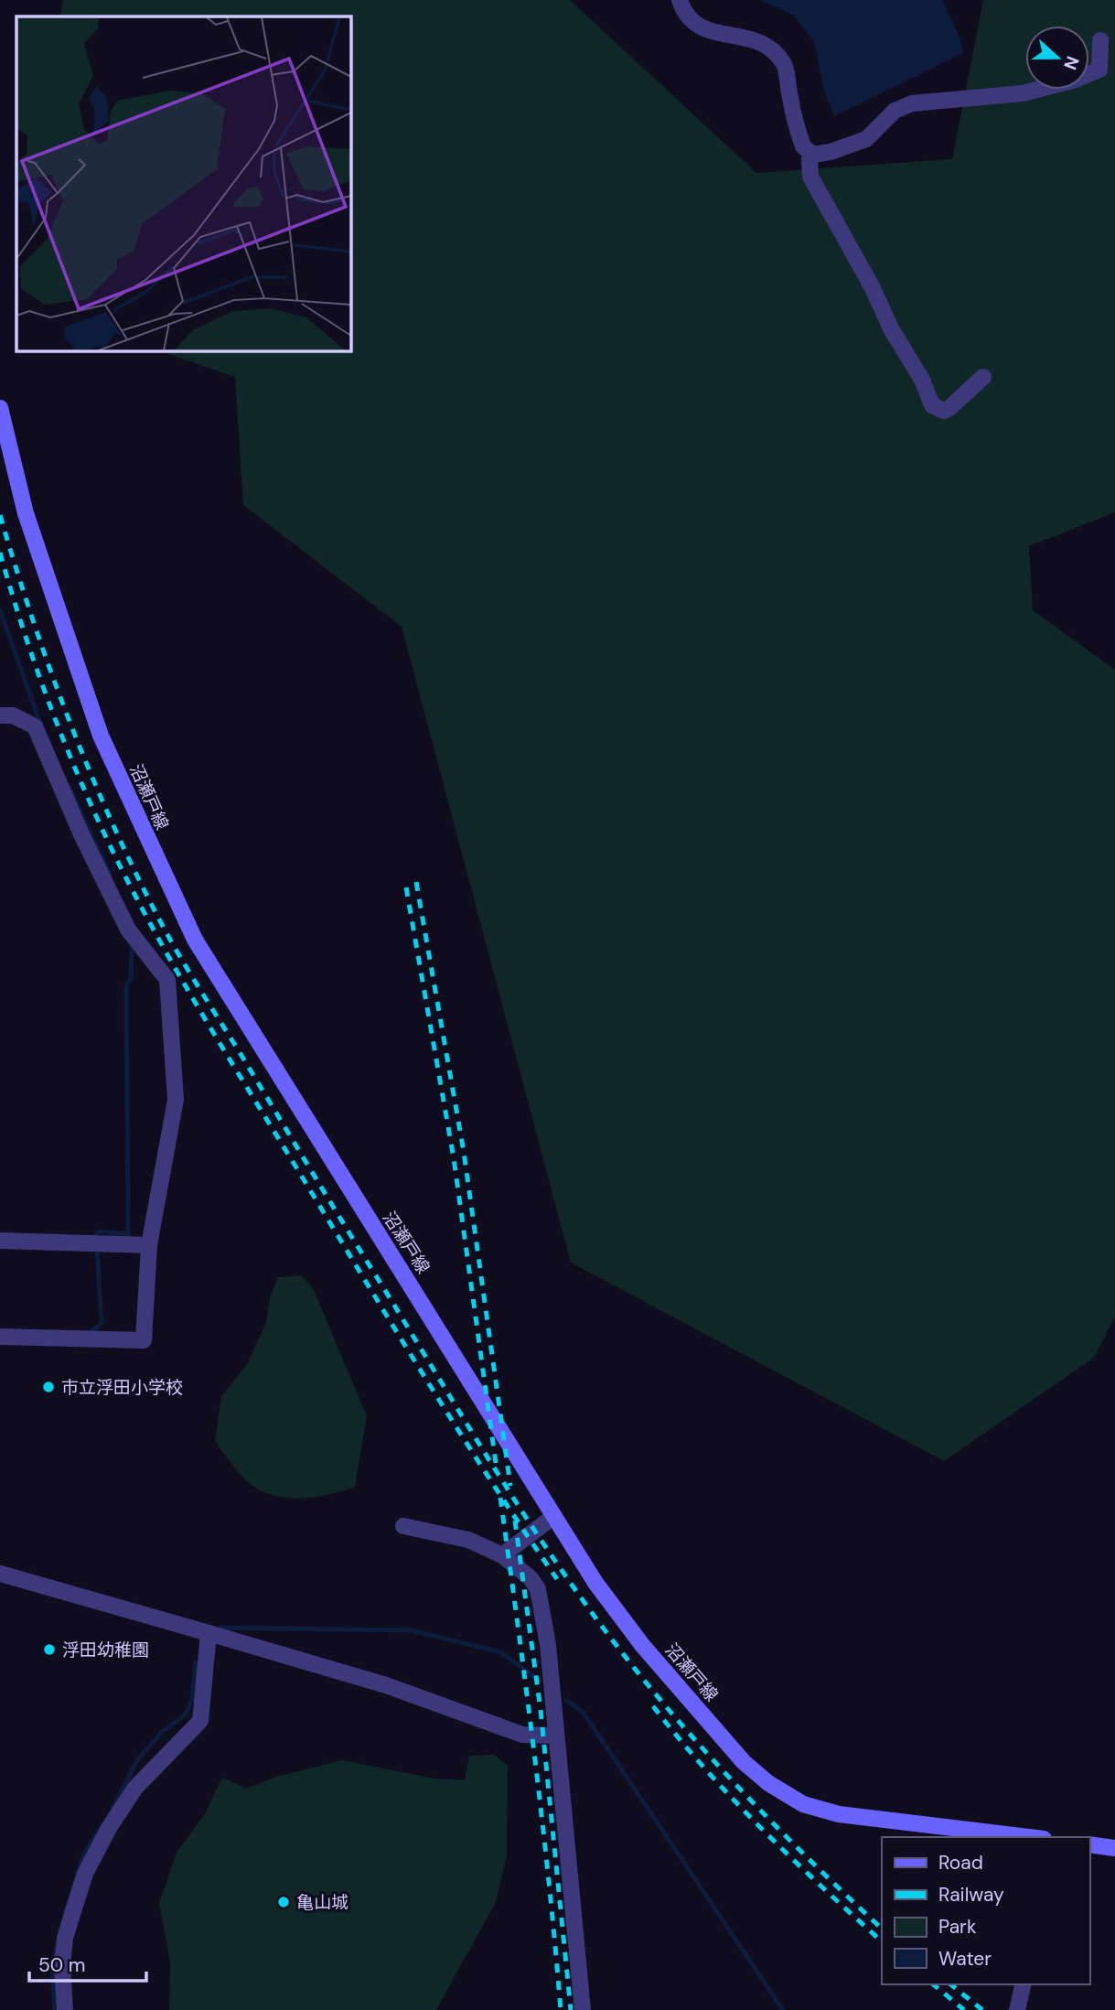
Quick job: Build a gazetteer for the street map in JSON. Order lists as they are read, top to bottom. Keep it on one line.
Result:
{"streets":{"main road":["沼瀬戸線"]},"places":["市立浮田小学校","浮田幼稚園","亀山城"],"legend":["Road","Railway","Park","Water"],"scale_bar":"50 m","north":"right"}
